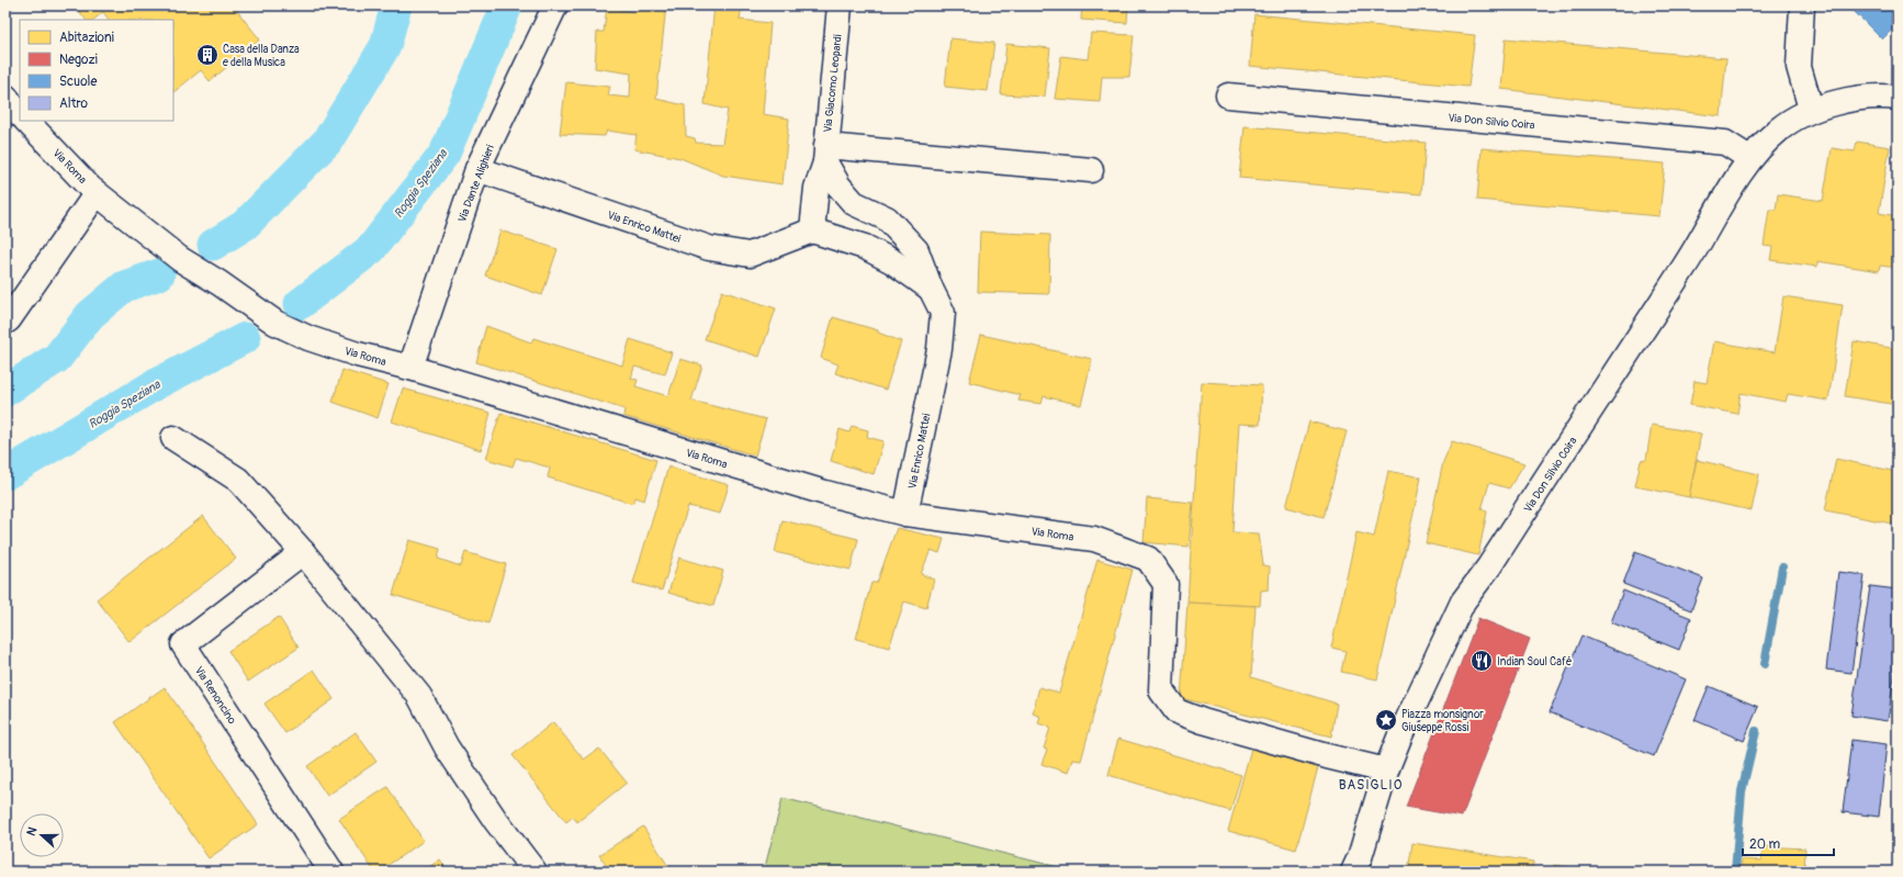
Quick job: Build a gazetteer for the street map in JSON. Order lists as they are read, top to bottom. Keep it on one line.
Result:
{"streets":{"street":["Via Giacomo Leopardi","Via Don Silvio Coira","Via Roma","Via Dante Alighieri","Via Enrico Mattei","Via Renoncino"]},"crossings":[["Via Giacomo Leopardi","Via Enrico Mattei"],["Via Don Silvio Coira","Via Roma"],["Via Roma","Via Dante Alighieri"],["Via Roma","Via Enrico Mattei"],["Via Dante Alighieri","Via Enrico Mattei"]],"districts":["BASIGLIO"],"water":["Roggia Speziana"],"places":{"building":["Casa della Danza e della Musica"],"restaurant":["Indian Soul Café"],"place":["Piazza monsignor Giuseppe Rossi"]},"legend":["Abitazioni","Negozi","Scuole","Altro"],"scale_bar":"20 m","north":"left"}
